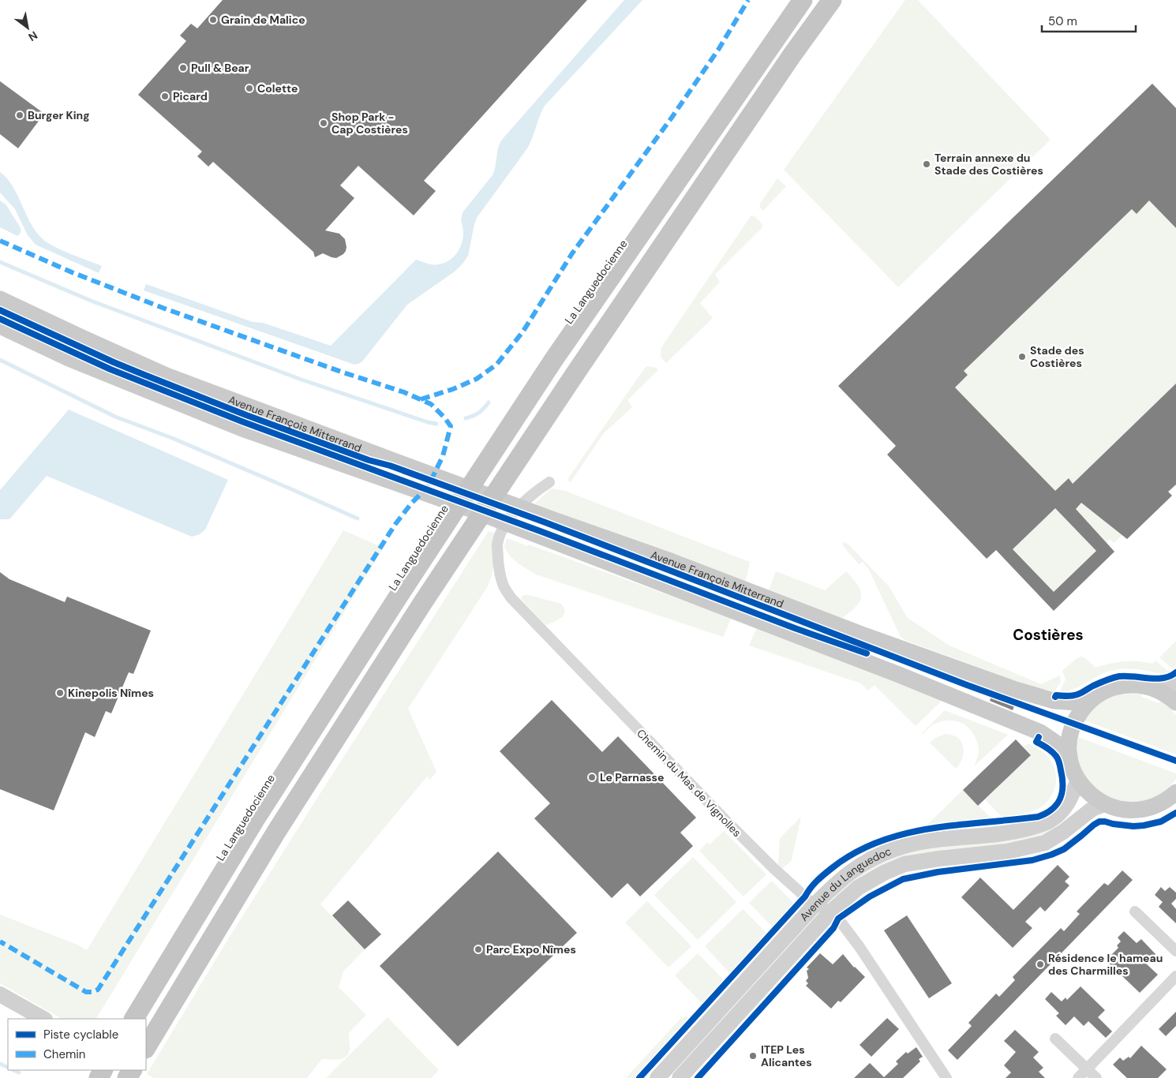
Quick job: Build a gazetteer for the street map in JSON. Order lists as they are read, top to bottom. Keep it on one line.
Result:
{"streets":{"highway":["La Languedocienne"],"main road":["Avenue François Mitterrand"],"street":["Chemin du Mas de Vignolles","Avenue du Languedoc"]},"crossings":[["Chemin du Mas de Vignolles","Avenue du Languedoc"]],"districts":["Costières"],"places":["Grain de Malice","Pull & Bear","Colette","Picard","Burger King","Shop Park - Cap Costières","Terrain annexe du Stade des Costières","Stade des Costières","Kinepolis Nîmes","Le Parnasse","Parc Expo Nîmes","Résidence le hameau des Charmilles","ITEP Les Alicantes"],"legend":["Piste cyclable","Chemin"],"scale_bar":"50 m","north":"bottom right"}
